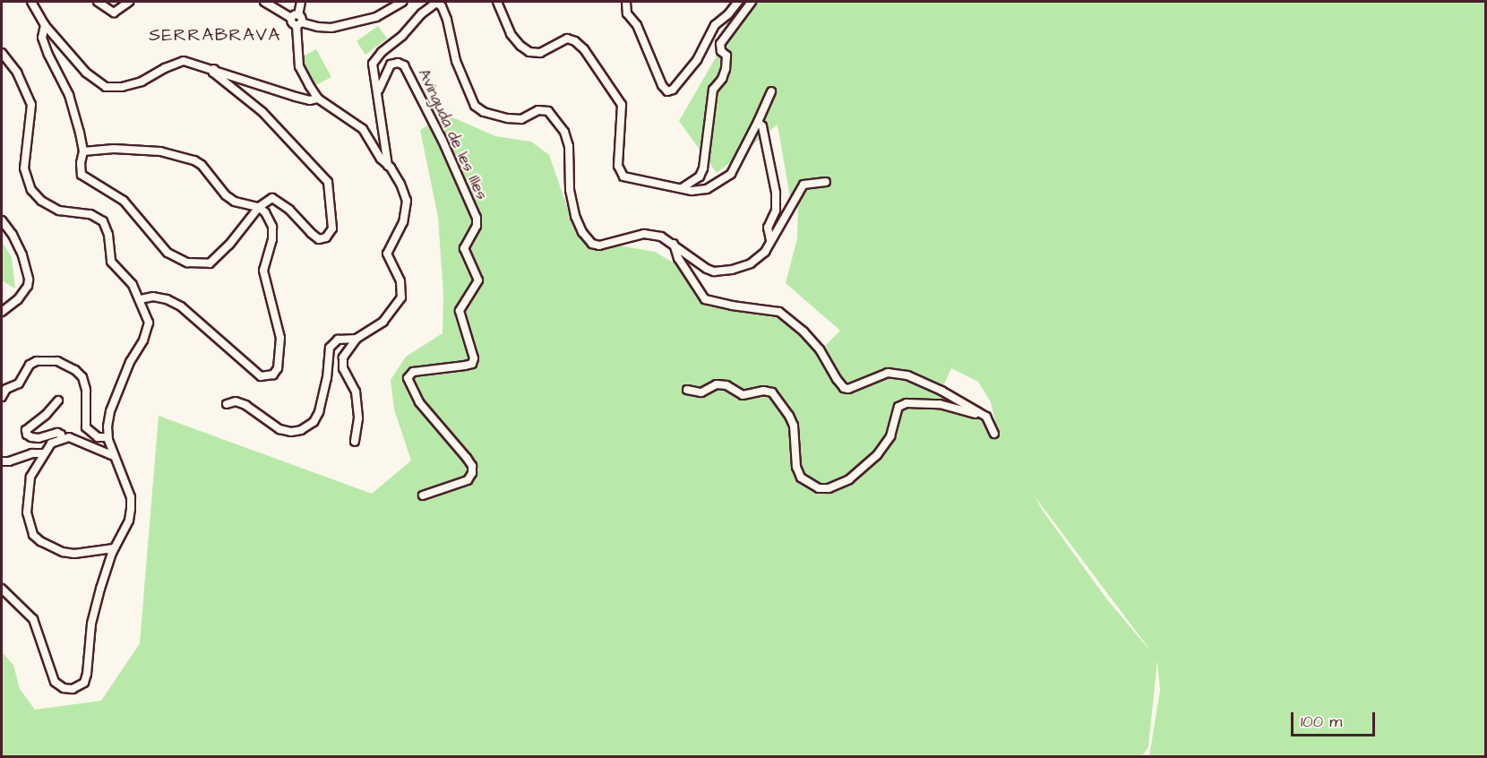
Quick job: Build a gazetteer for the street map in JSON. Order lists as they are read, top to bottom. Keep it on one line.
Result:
{"streets":{"street":["Avinguda de les Illes"]},"districts":["SERRABRAVA"],"scale_bar":"100 m"}
